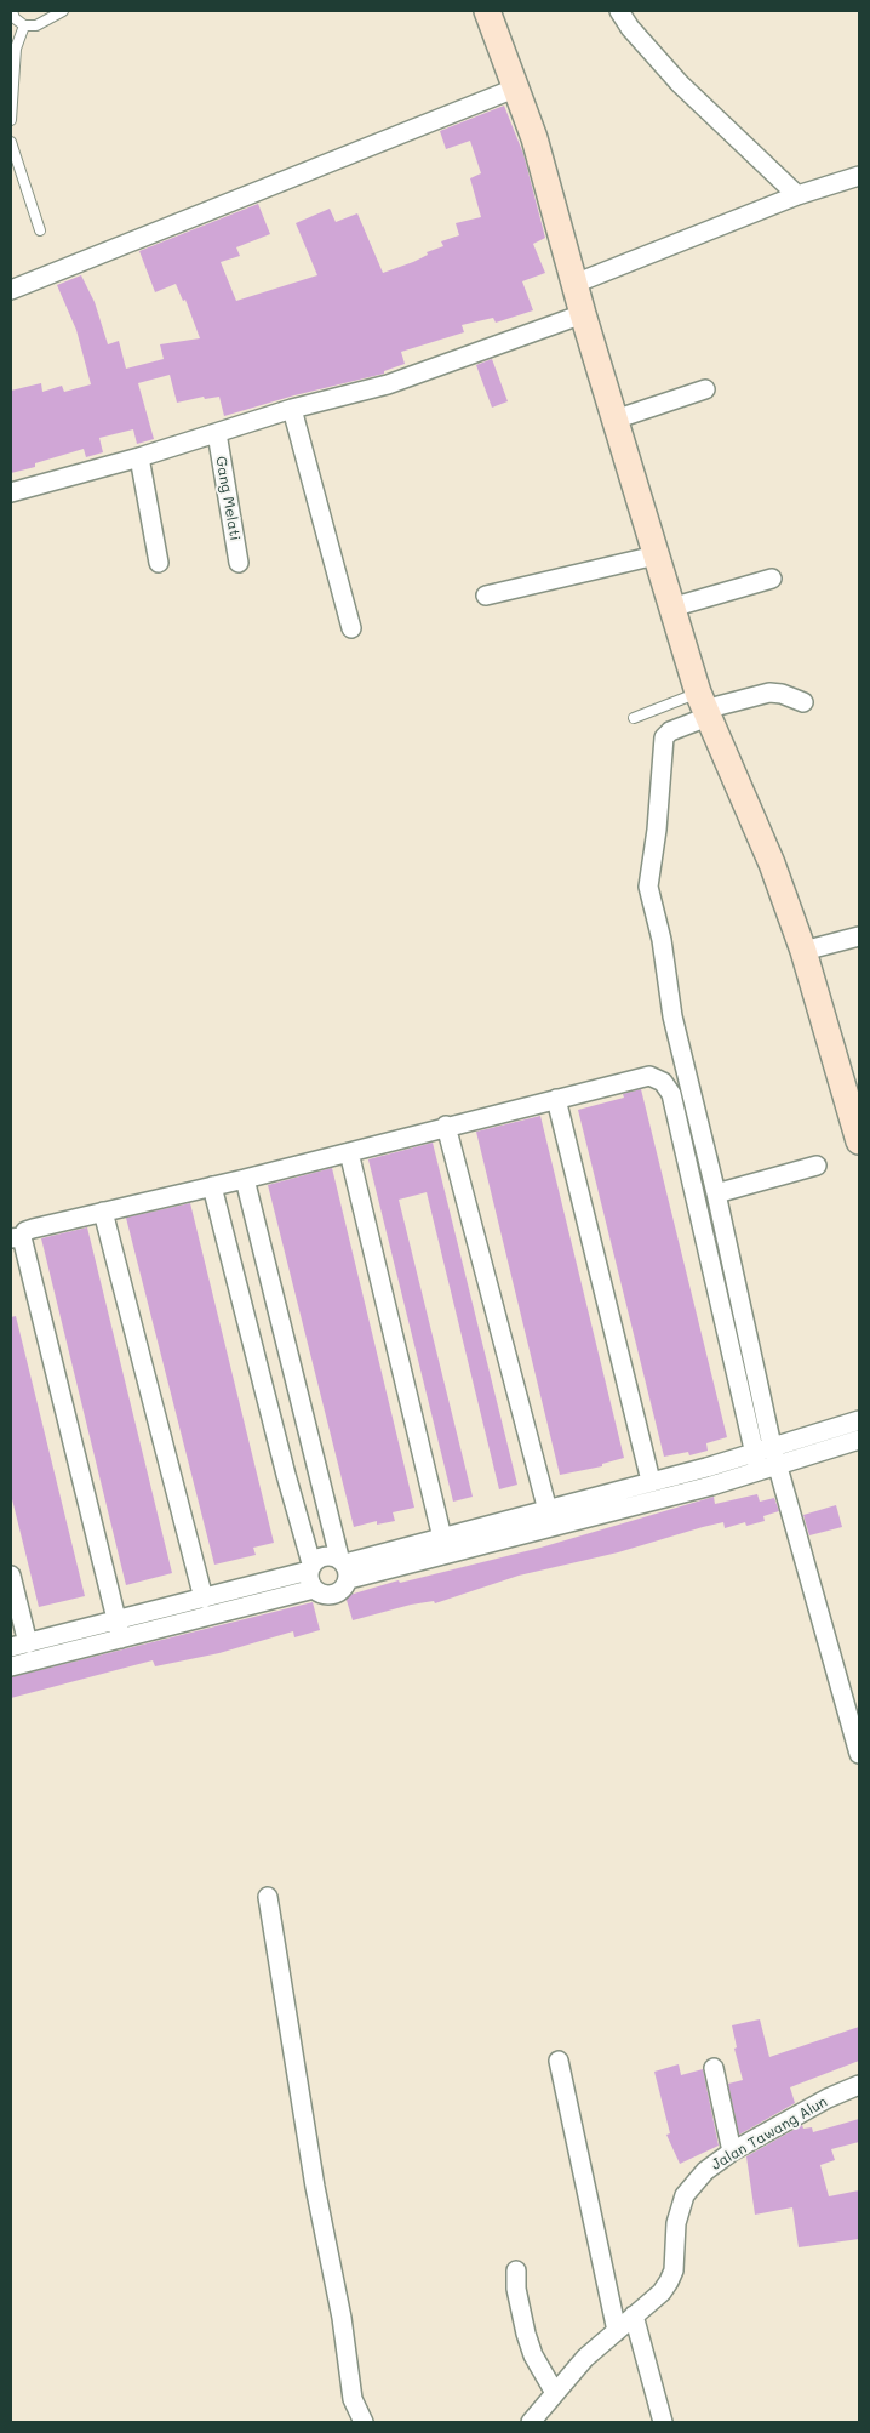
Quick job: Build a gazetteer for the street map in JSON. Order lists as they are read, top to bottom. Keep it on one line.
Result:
{"streets":{"street":["Gang Melati","Jalan Tawang Alun"]}}
